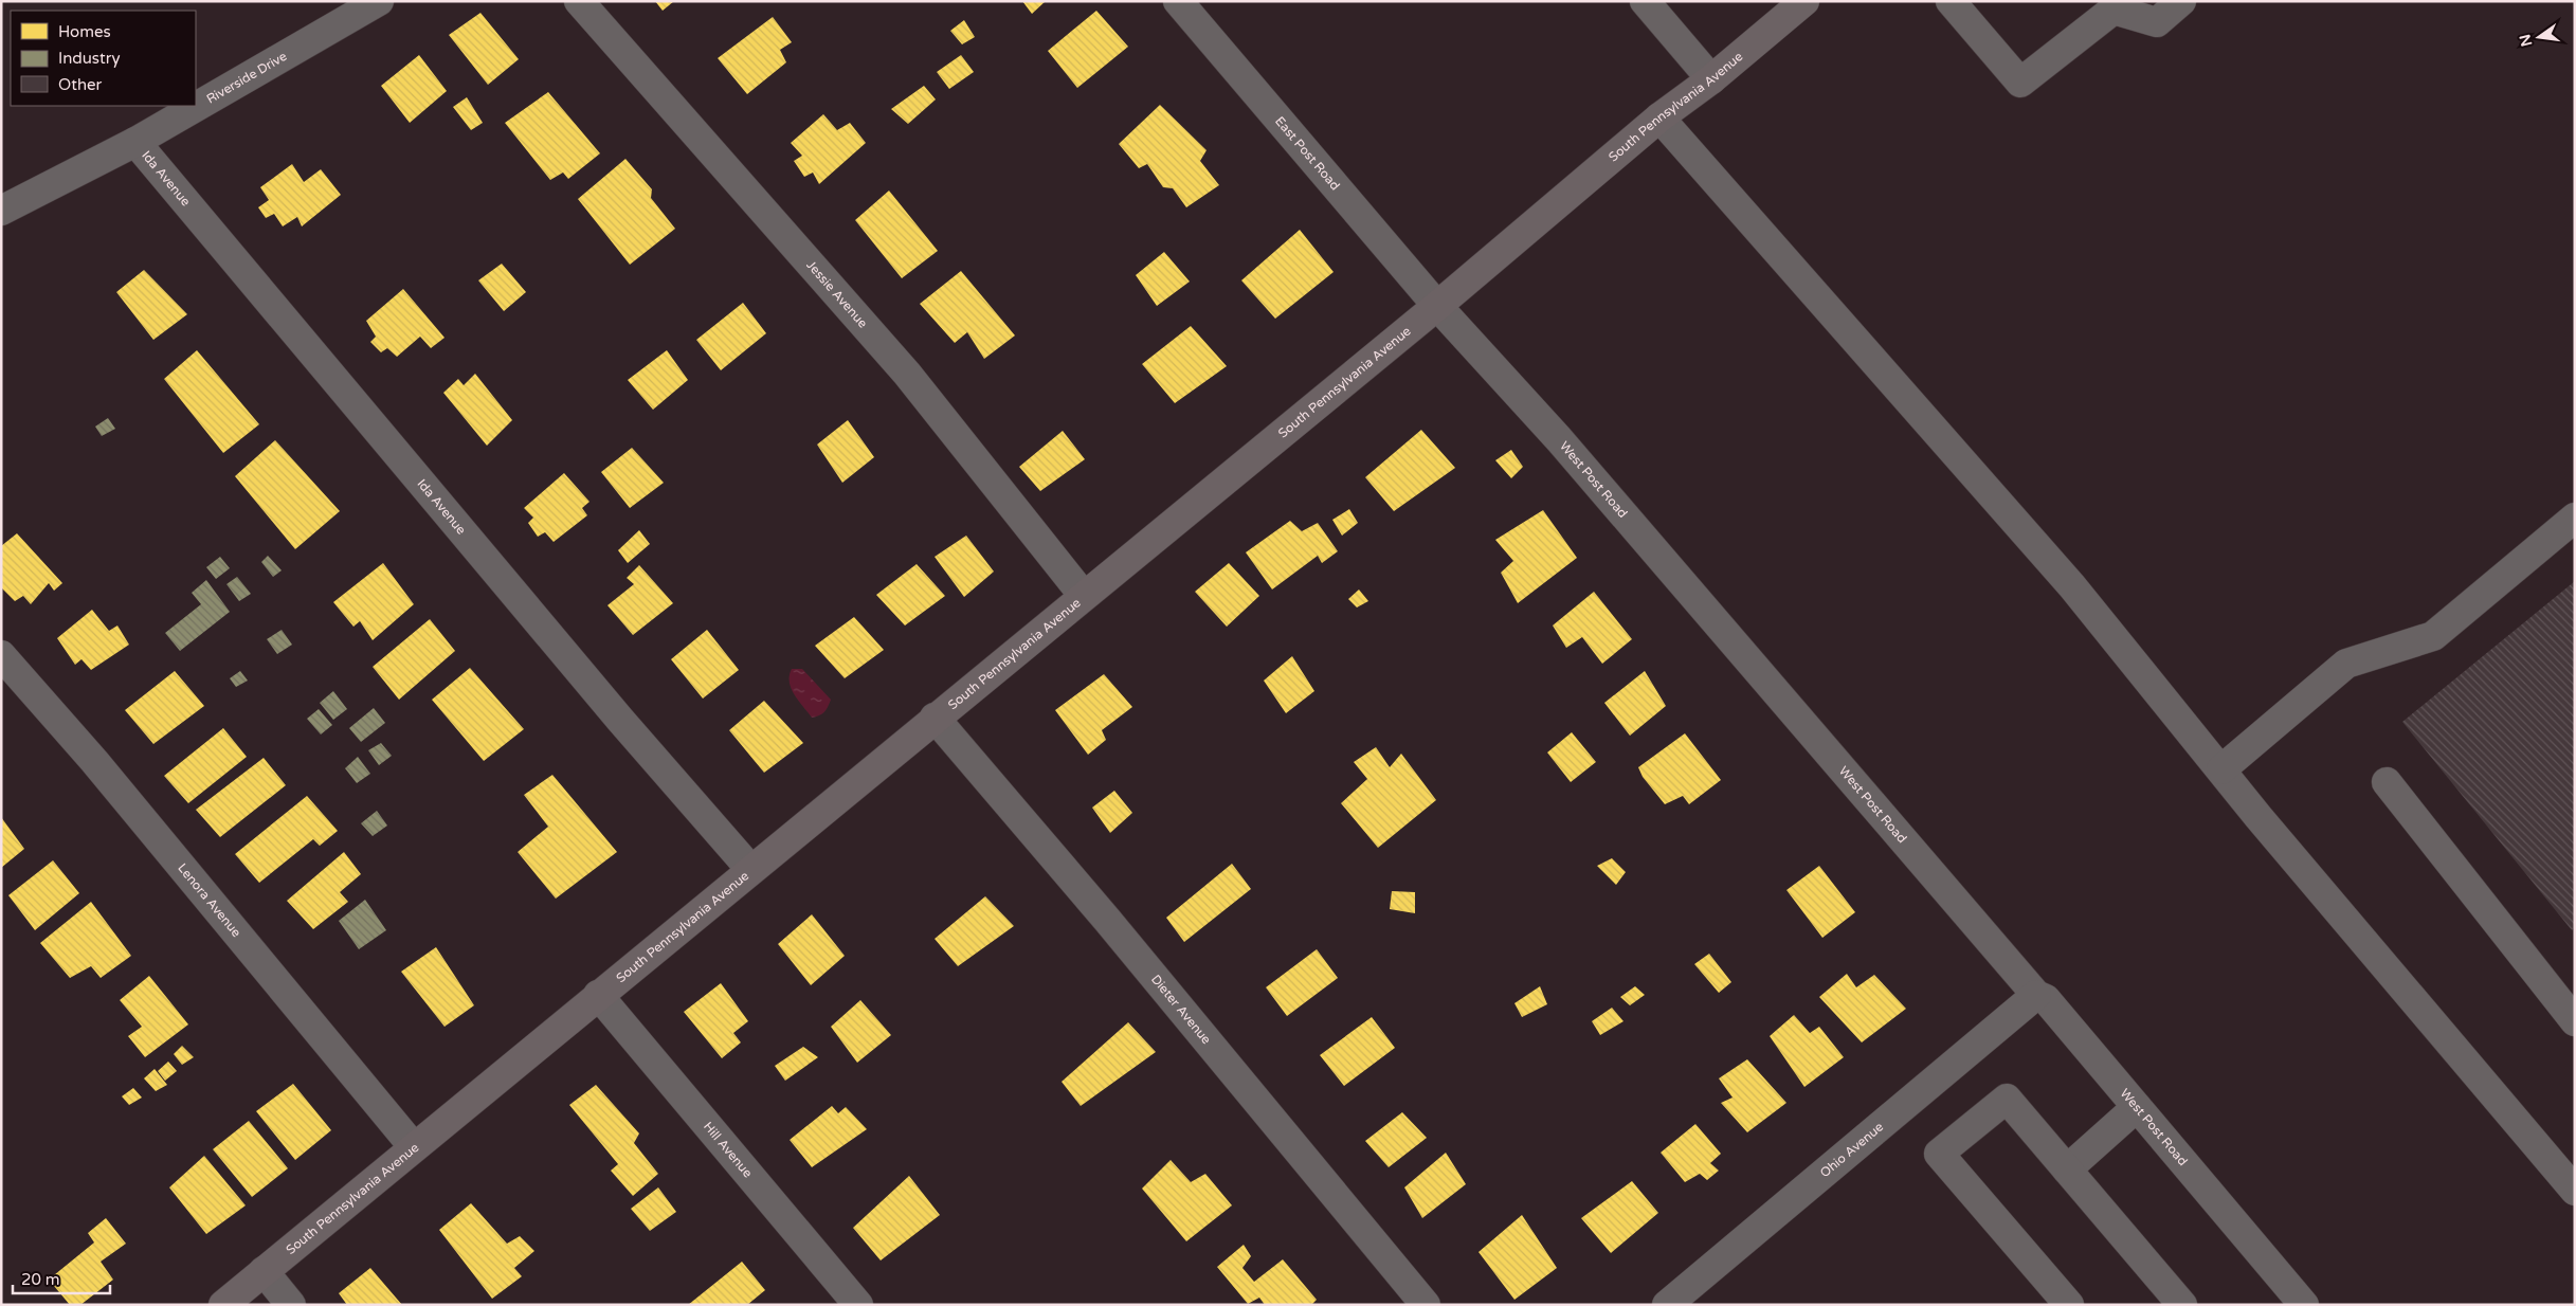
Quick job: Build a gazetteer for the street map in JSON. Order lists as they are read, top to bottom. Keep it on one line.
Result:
{"streets":{"main road":["South Pennsylvania Avenue"],"street":["Riverside Drive","East Post Road","Ida Avenue","Jessie Avenue","West Post Road","Lenora Avenue","Dieter Avenue","Hill Avenue","Ohio Avenue"]},"crossings":[["Riverside Drive","Ida Avenue"],["South Pennsylvania Avenue","East Post Road"],["South Pennsylvania Avenue","Ida Avenue"],["South Pennsylvania Avenue","Jessie Avenue"],["South Pennsylvania Avenue","West Post Road"],["South Pennsylvania Avenue","Lenora Avenue"],["South Pennsylvania Avenue","Dieter Avenue"],["South Pennsylvania Avenue","Hill Avenue"],["East Post Road","West Post Road"],["West Post Road","Ohio Avenue"]],"legend":["Homes","Industry","Other"],"scale_bar":"20 m","north":"left"}
